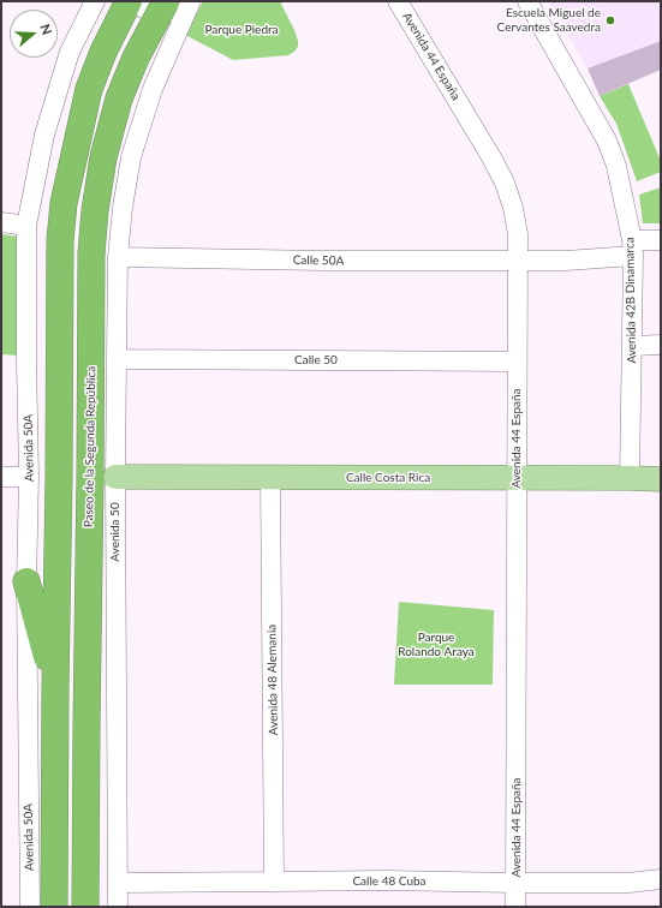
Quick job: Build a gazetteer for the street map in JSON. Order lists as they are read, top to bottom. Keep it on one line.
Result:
{"streets":{"highway":["Paseo de la Segunda República"],"main road":["Calle Costa Rica"],"street":["Avenida 44 España","Calle 50A","Avenida 42B Dinamarca","Calle 50","Avenida 50A","Avenida 50","Avenida 48 Alemania","Calle 48 Cuba"]},"crossings":[["Avenida 44 España","Calle 50A"],["Avenida 44 España","Calle 50"],["Avenida 44 España","Calle Costa Rica"],["Avenida 44 España","Calle 48 Cuba"],["Calle 50A","Avenida 42B Dinamarca"],["Calle 50A","Avenida 50"],["Avenida 42B Dinamarca","Calle Costa Rica"],["Calle 50","Avenida 50"],["Paseo de la Segunda República","Avenida 50"],["Calle Costa Rica","Avenida 50"],["Calle Costa Rica","Avenida 48 Alemania"],["Avenida 50","Calle 48 Cuba"],["Avenida 48 Alemania","Calle 48 Cuba"]],"parks":["Parque Piedra","Parque Rolando Araya"],"places":["Escuela Miguel de Cervantes Saavedra"],"north":"right"}
